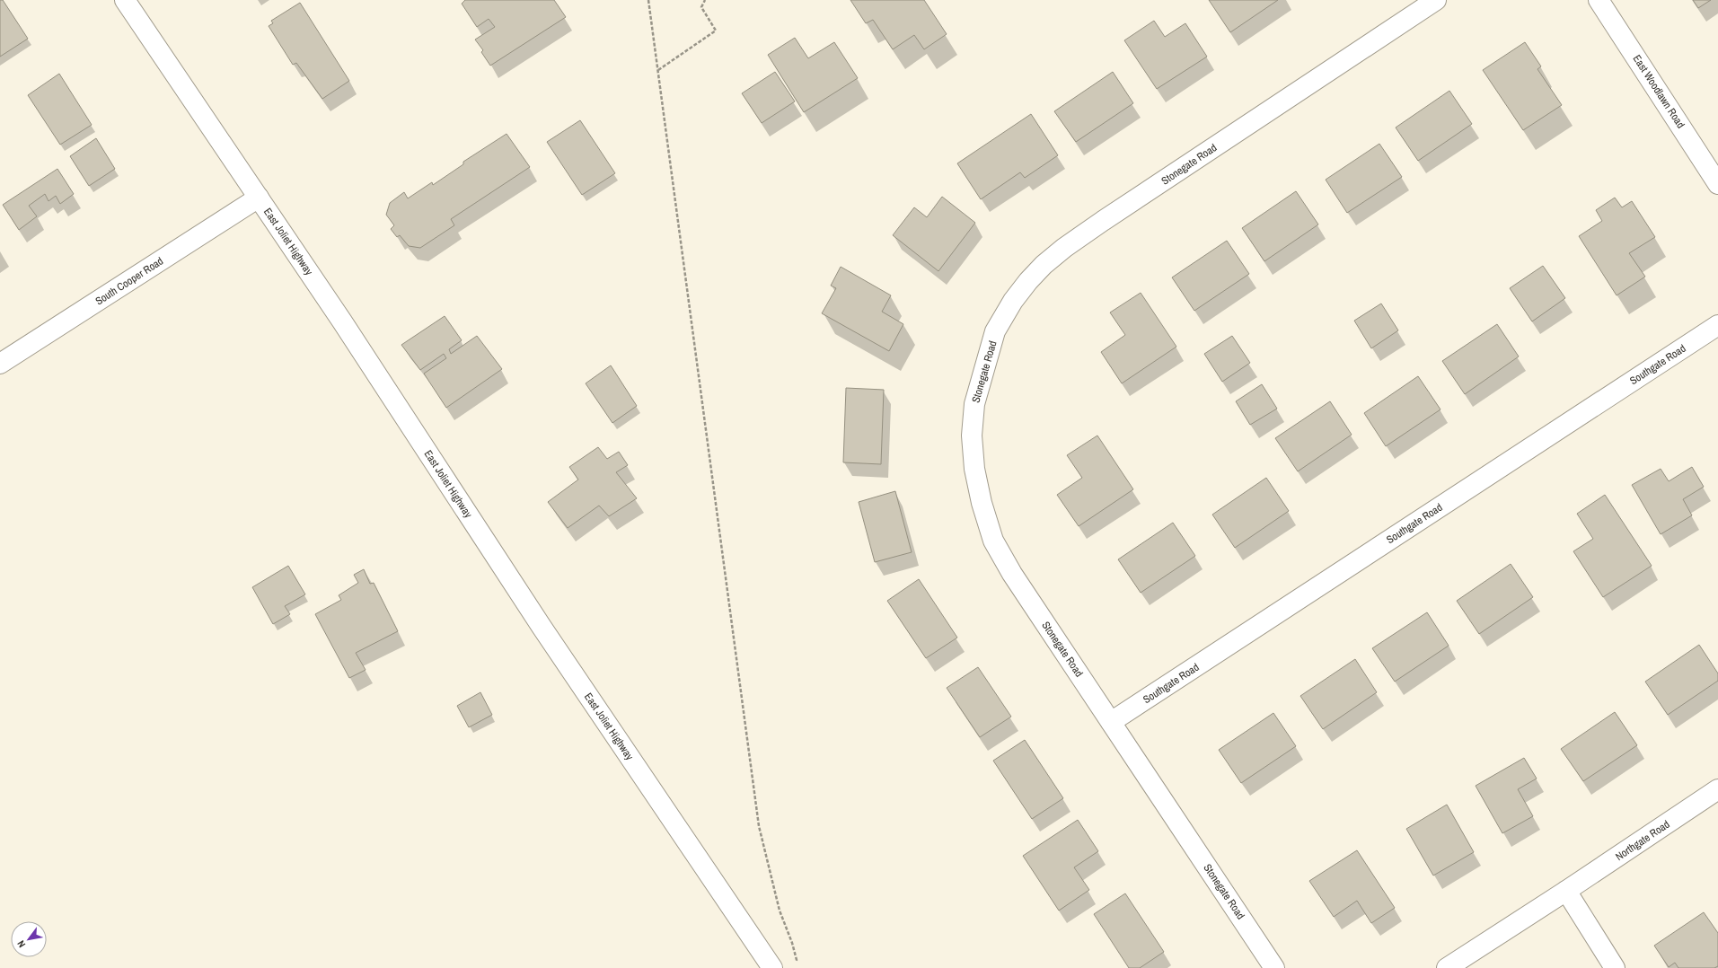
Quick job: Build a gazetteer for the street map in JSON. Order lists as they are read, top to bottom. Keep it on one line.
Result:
{"streets":{"street":["East Woodlawn Road","Stonegate Road","East Joliet Highway","South Cooper Road","Southgate Road","Northgate Road"]},"crossings":[["Stonegate Road","Southgate Road"],["East Joliet Highway","South Cooper Road"]],"north":"bottom left"}
